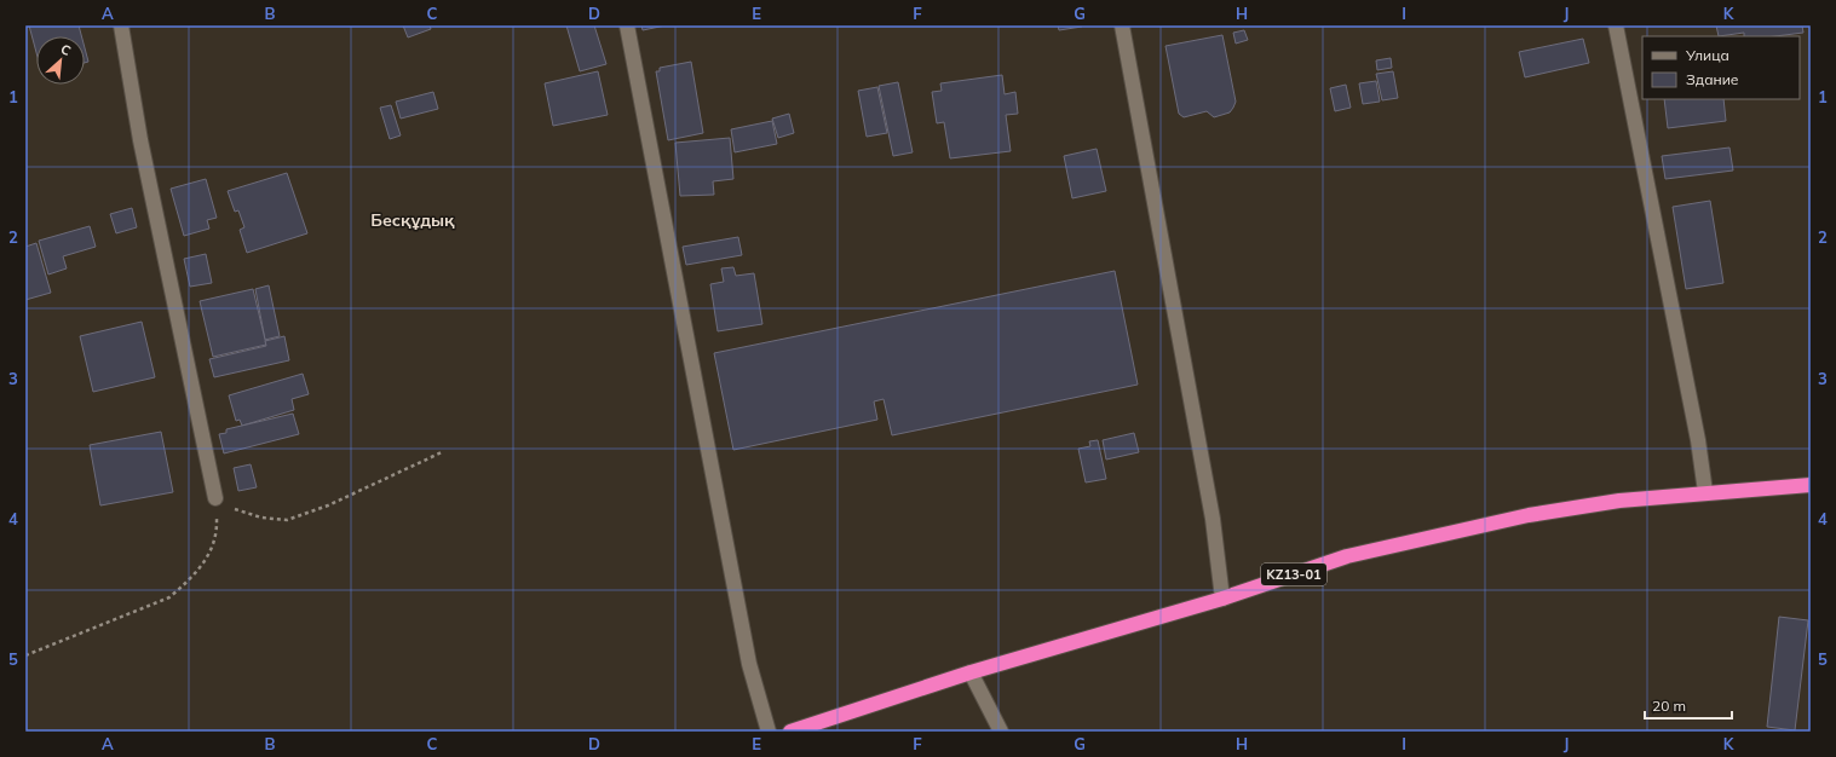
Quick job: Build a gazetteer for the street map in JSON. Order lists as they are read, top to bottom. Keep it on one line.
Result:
{"streets":{"highway":["KZ13-01"]},"districts":["Бесқұдық"],"legend":["Улица","Здание"],"scale_bar":"20 m","north":"top right","grid":{"columns":["A","B","C","D","E","F","G","H","I","J","K"],"rows":["1","2","3","4","5"]}}
